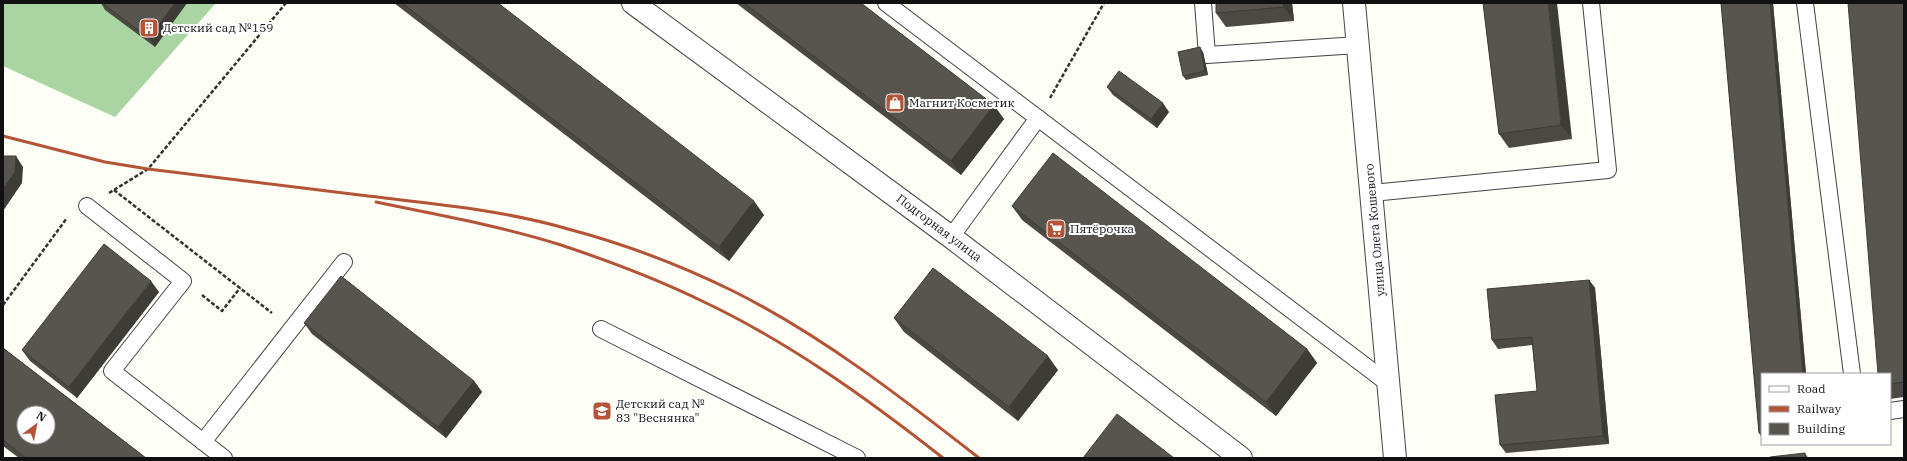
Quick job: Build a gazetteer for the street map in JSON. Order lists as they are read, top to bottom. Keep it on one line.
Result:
{"streets":{"street":["Подгорная улица","улица Олега Кошевого"]},"places":{"building":["Детский сад №159"],"shop":["Магнит Косметик"],"supermarket":["Пятёрочка"],"school or university":["Детский сад № 83 \"Веснянка\""]},"legend":["Road","Railway","Building"],"north":"top right"}
